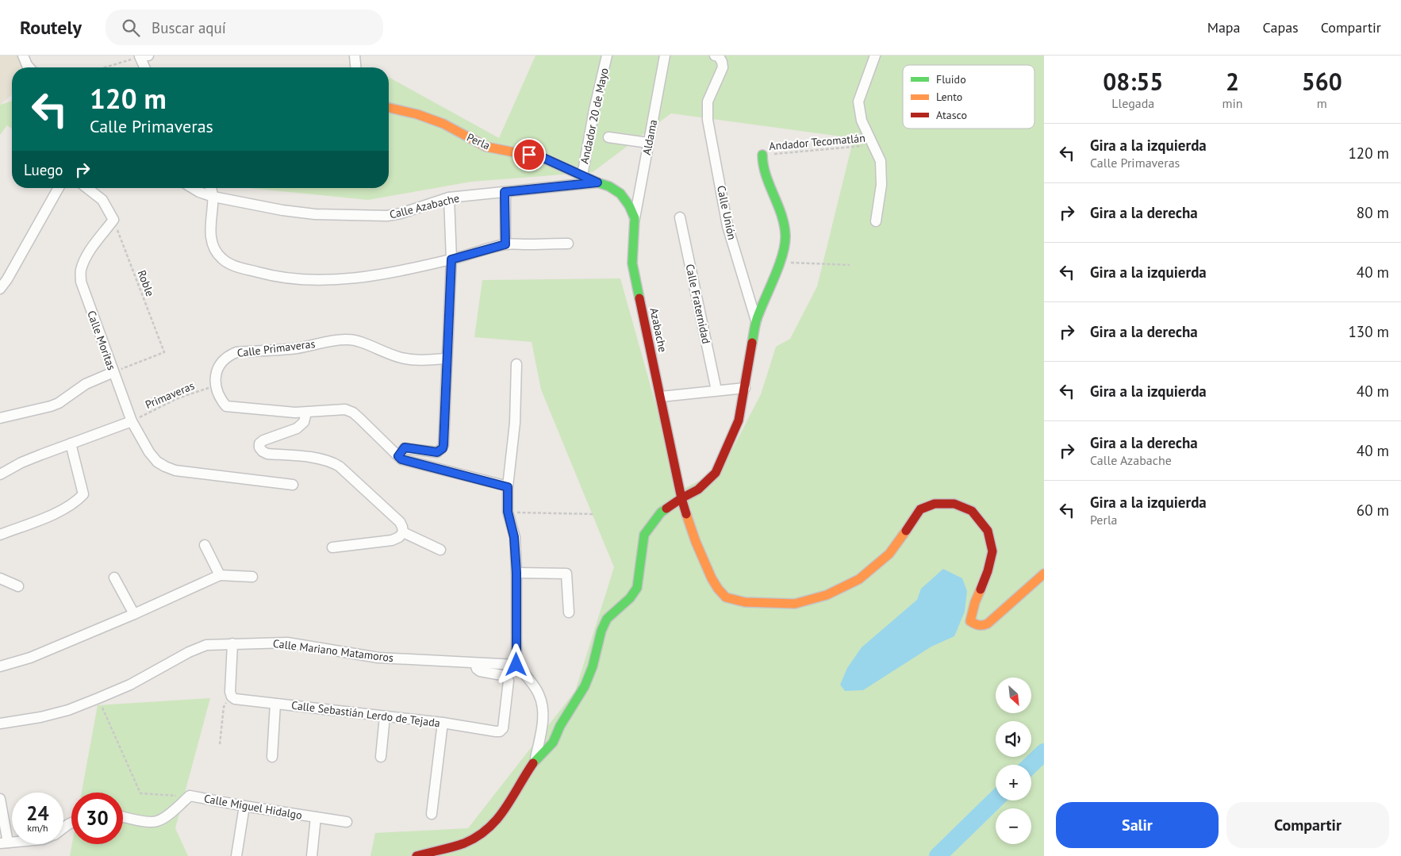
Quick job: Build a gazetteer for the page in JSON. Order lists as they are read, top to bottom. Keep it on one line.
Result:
{"streets":{"street":["Andador 20 de Mayo","Aldama","Perla","Calle Azabache","Calle Unión","Calle Fraternidad","Azabache","Calle Moritas","Calle Primaveras","Calle Mariano Matamoros","Calle Sebastián Lerdo de Tejada","Calle Miguel Hidalgo"],"path":["Andador Tecomatlán","Roble","Primaveras"]},"crossings":[["Andador 20 de Mayo","Perla"],["Aldama","Azabache"],["Perla","Calle Azabache"],["Perla","Azabache"],["Calle Azabache","Azabache"],["Roble","Calle Moritas"],["Calle Moritas","Primaveras"],["Calle Primaveras","Primaveras"],["Calle Mariano Matamoros","Calle Sebastián Lerdo de Tejada"]],"legend":["Fluido","Lento","Atasco"],"north":"bottom right","page":{"header":"Routely","search":"Buscar aquí","nav":["Mapa","Capas","Compartir"],"eta":["08:55","Llegada","2","min","560","m"],"turn":["120 m","Calle Primaveras"],"list":[{"name":"Gira a la izquierda","note":"Calle Primaveras","value":"120 m"},{"name":"Gira a la derecha","value":"80 m"},{"name":"Gira a la izquierda","value":"40 m"},{"name":"Gira a la derecha","value":"130 m"},{"name":"Gira a la izquierda","value":"40 m"},{"name":"Gira a la derecha","note":"Calle Azabache","value":"40 m"},{"name":"Gira a la izquierda","note":"Perla","value":"60 m"}],"then":"Luego","map_buttons":["+","−"],"speed":"24 km/h","limit":"30","buttons":["Salir","Compartir"]}}
